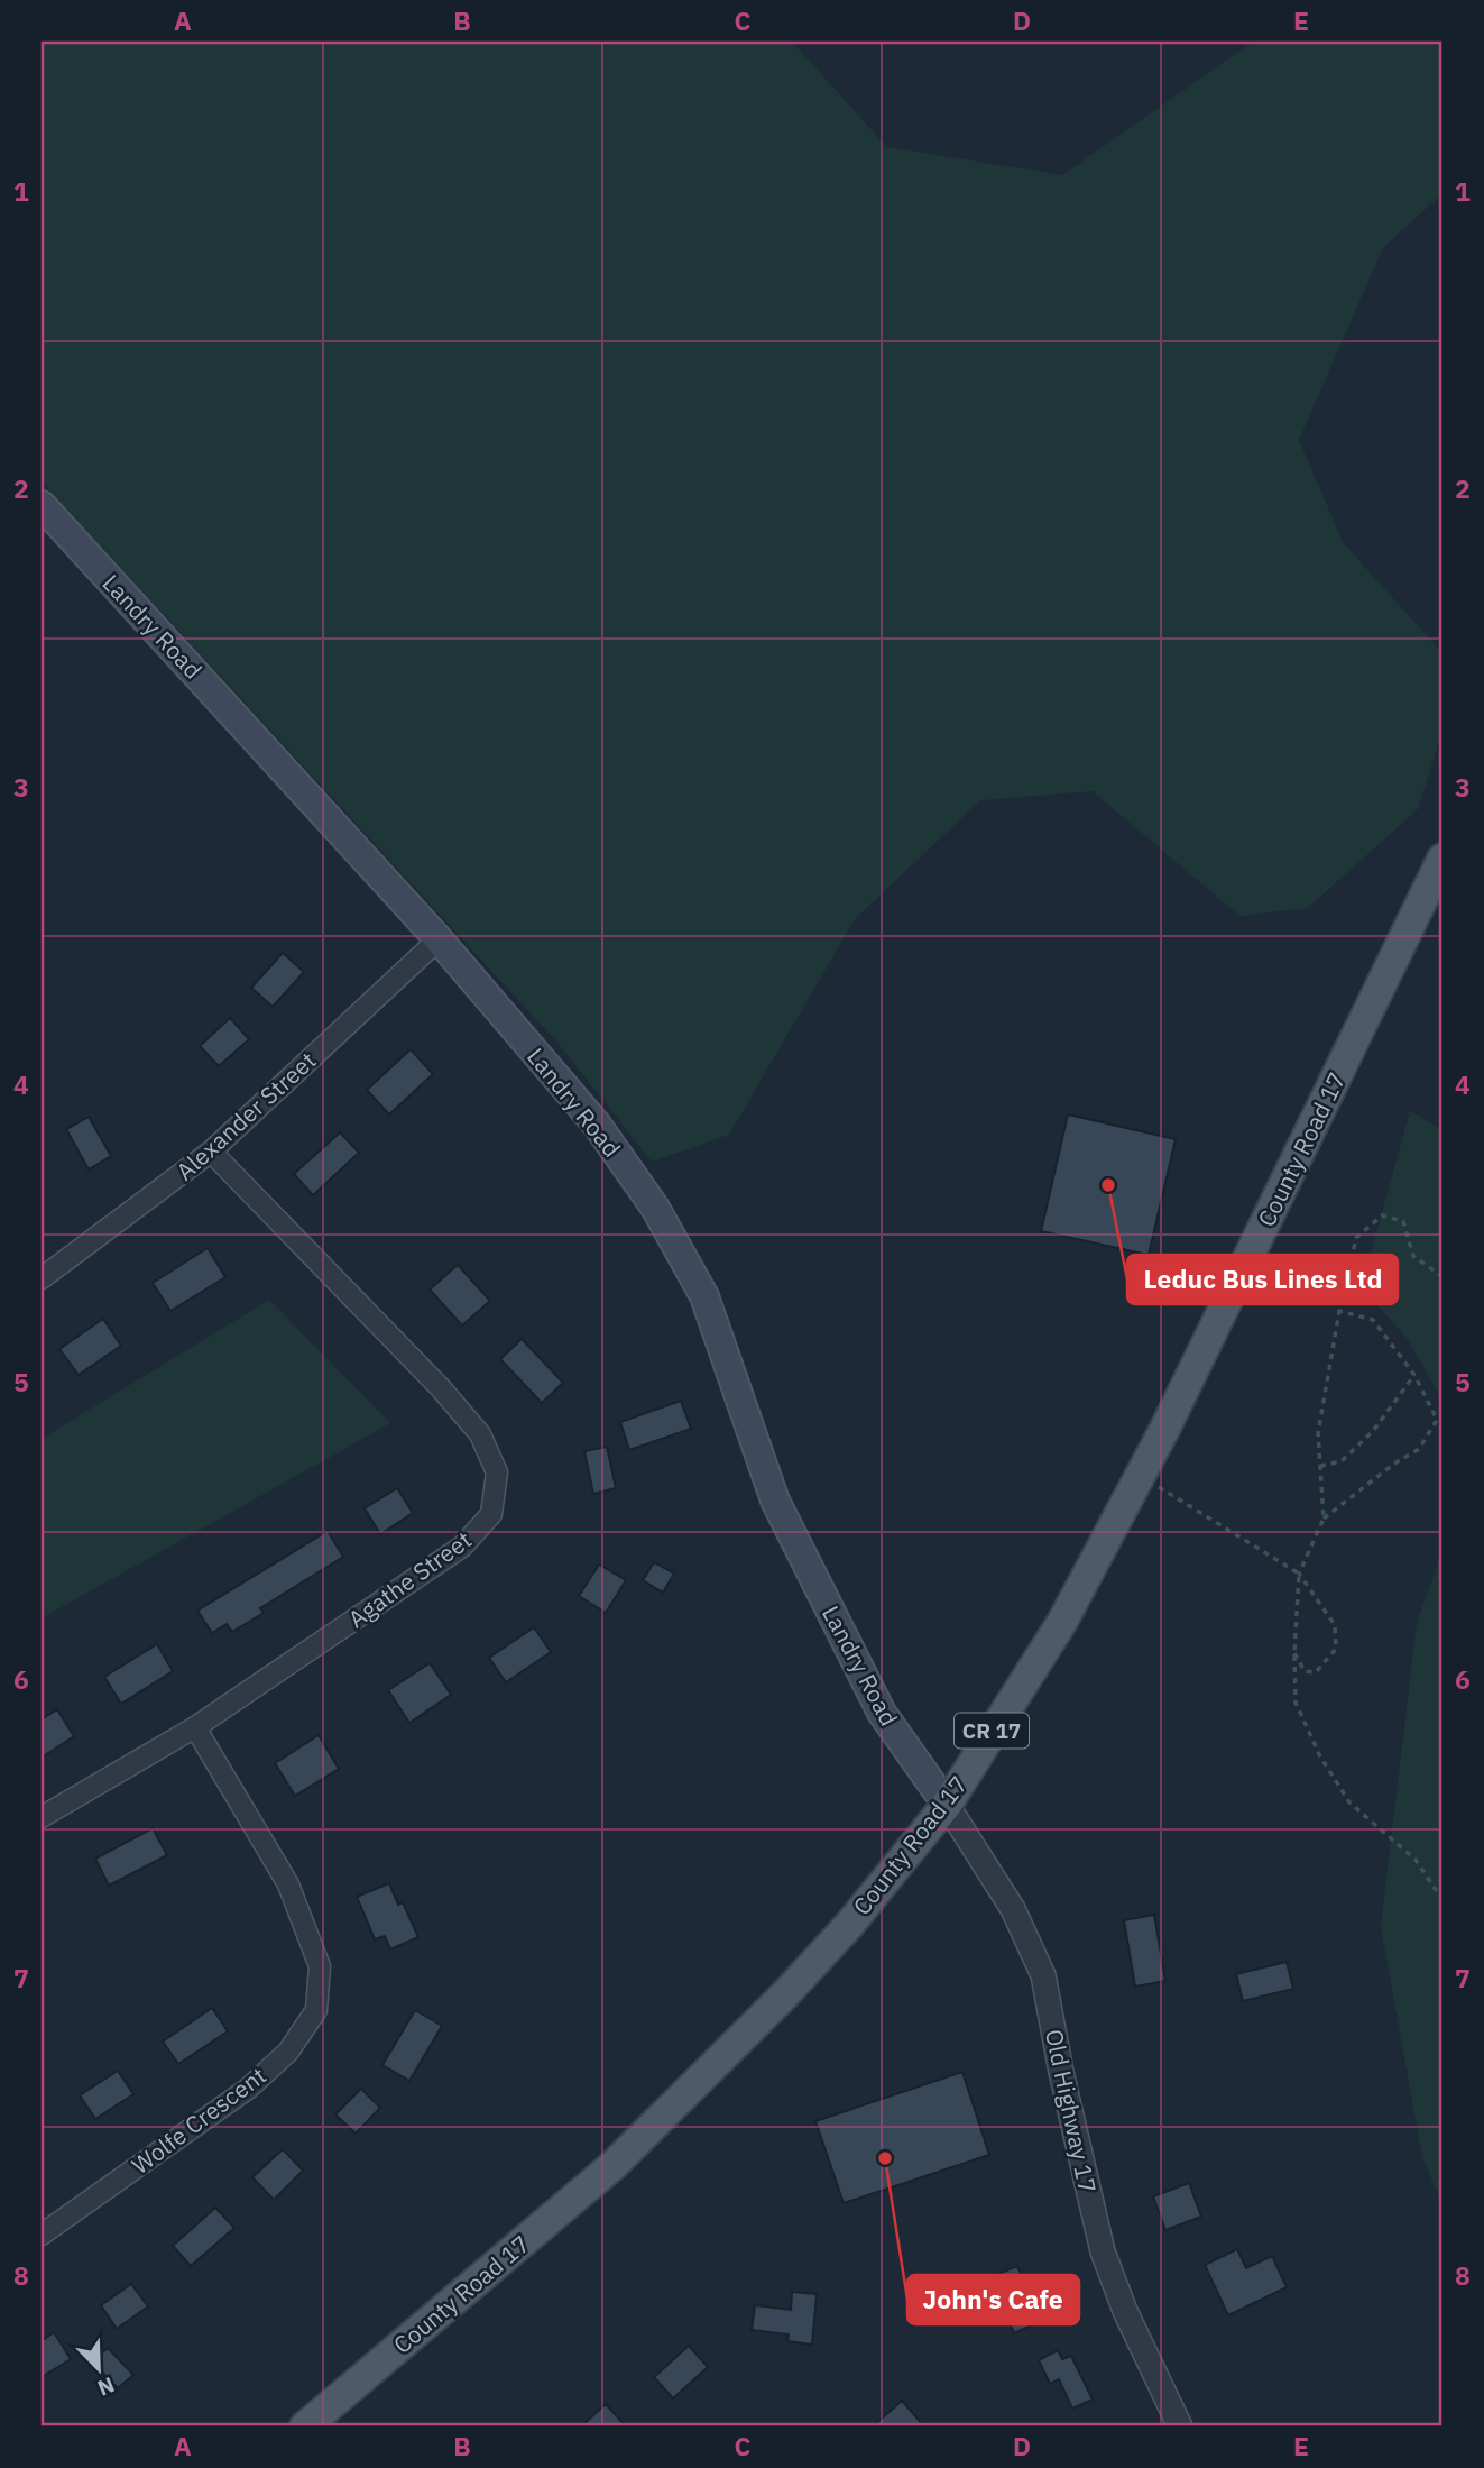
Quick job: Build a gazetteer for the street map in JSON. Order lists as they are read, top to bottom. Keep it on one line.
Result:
{"streets":{"main road":["Landry Road","County Road 17","CR 17"],"street":["Alexander Street","Agathe Street","Old Highway 17","Wolfe Crescent"]},"crossings":[["Landry Road","Alexander Street"],["Landry Road","County Road 17"],["Landry Road","Old Highway 17"],["Alexander Street","Agathe Street"],["County Road 17","Old Highway 17"],["Agathe Street","Wolfe Crescent"]],"places":["Leduc Bus Lines Ltd","John's Cafe"],"north":"bottom right","grid":{"columns":["A","B","C","D","E"],"rows":["1","2","3","4","5","6","7","8"]}}
